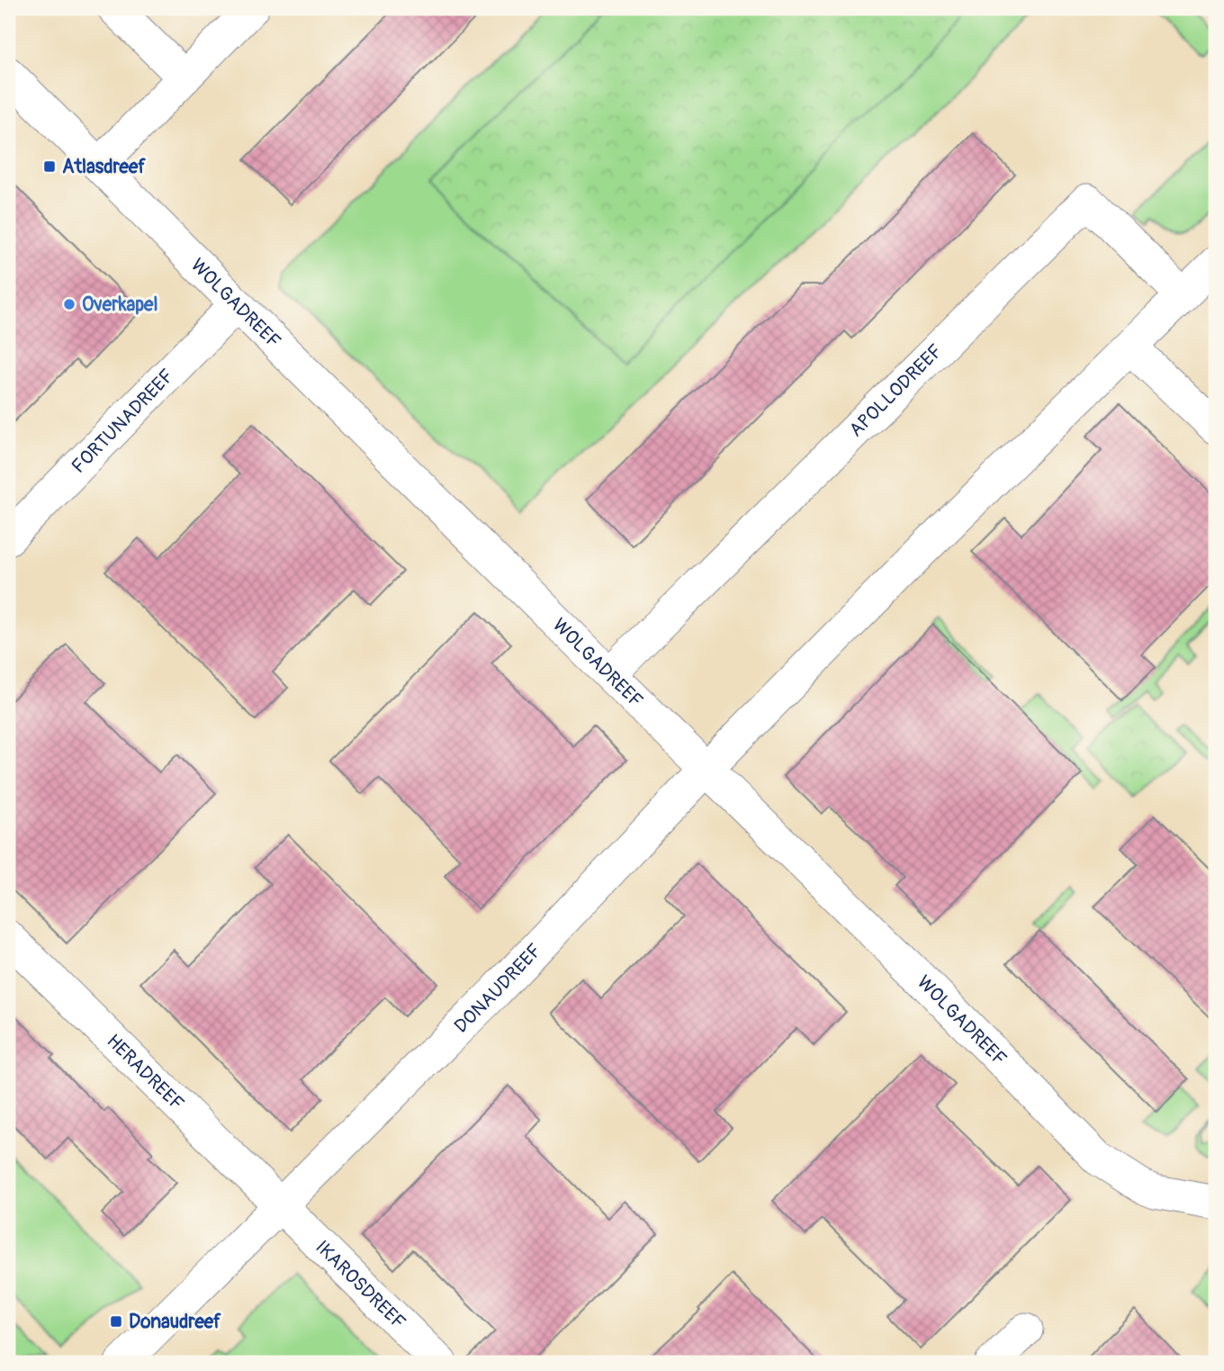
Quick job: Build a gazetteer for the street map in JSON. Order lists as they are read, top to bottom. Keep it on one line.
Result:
{"streets":{"street":["WOLGADREEF","APOLLODREEF","FORTUNADREEF","DONAUDREEF","HERADREEF","IKAROSDREEF"]},"crossings":[["WOLGADREEF","APOLLODREEF"],["WOLGADREEF","FORTUNADREEF"],["WOLGADREEF","DONAUDREEF"],["DONAUDREEF","HERADREEF"],["DONAUDREEF","IKAROSDREEF"],["HERADREEF","IKAROSDREEF"]],"places":{"transit":["Atlasdreef","Donaudreef"],"other":["Overkapel"]}}
